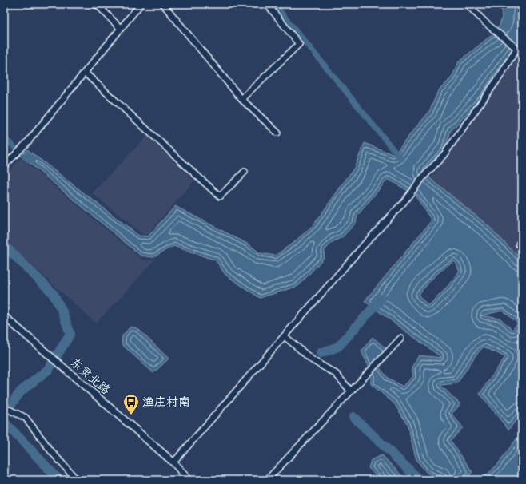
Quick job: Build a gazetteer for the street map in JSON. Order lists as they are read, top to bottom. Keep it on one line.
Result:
{"streets":{"main road":["东灵北路"]},"places":{"bus stop":["渔庄村南"]}}
